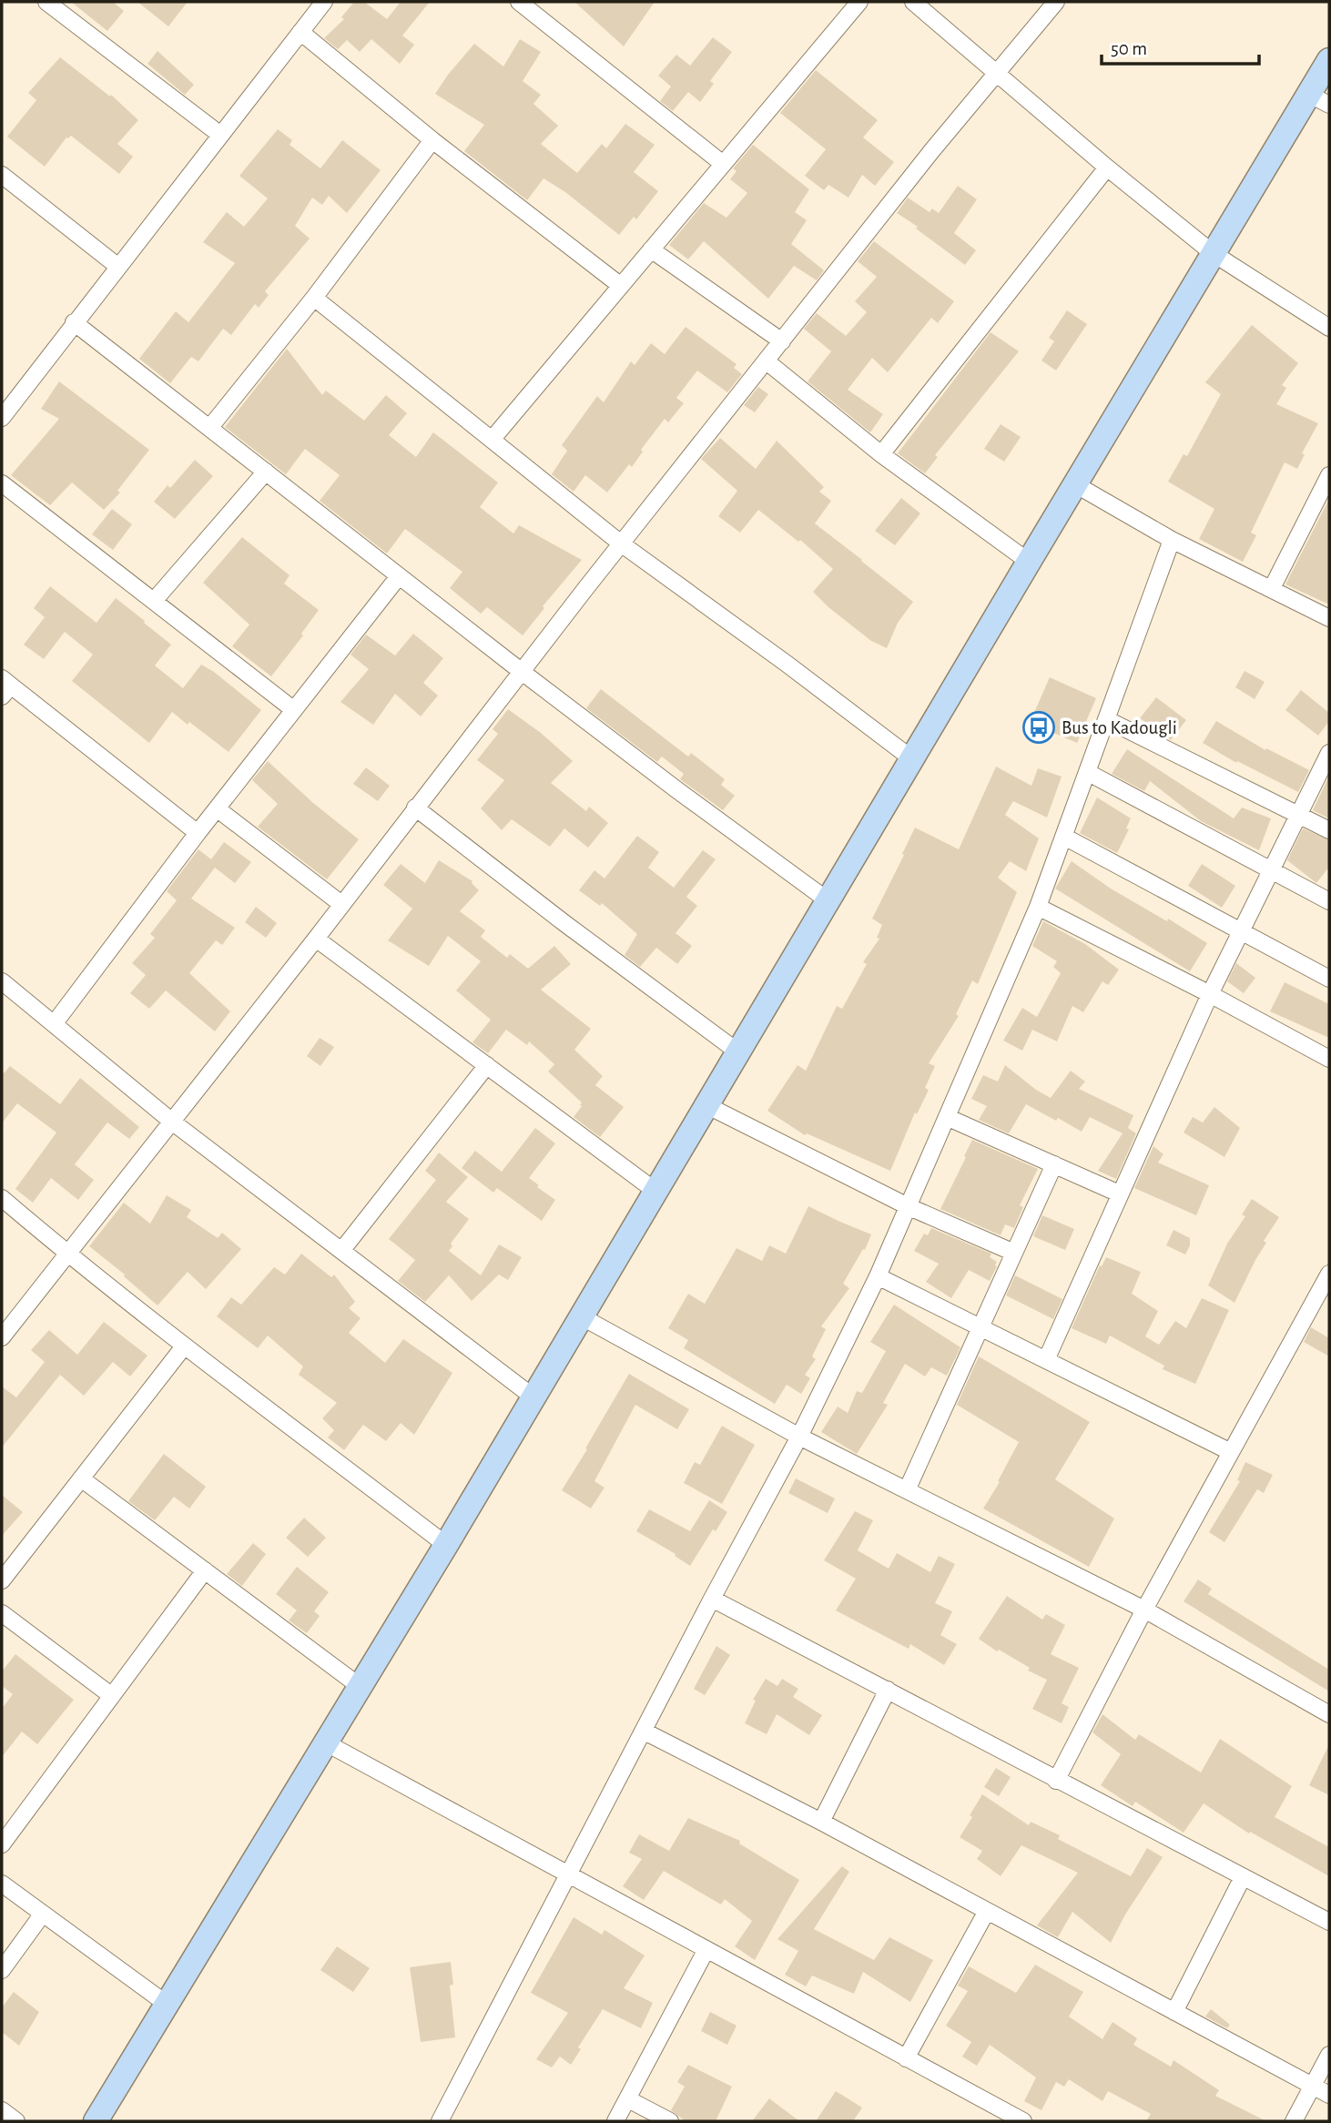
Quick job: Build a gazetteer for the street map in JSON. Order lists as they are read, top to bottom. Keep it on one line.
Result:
{"places":{"bus stop":["Bus to Kadougli"]},"scale_bar":"50 m"}
